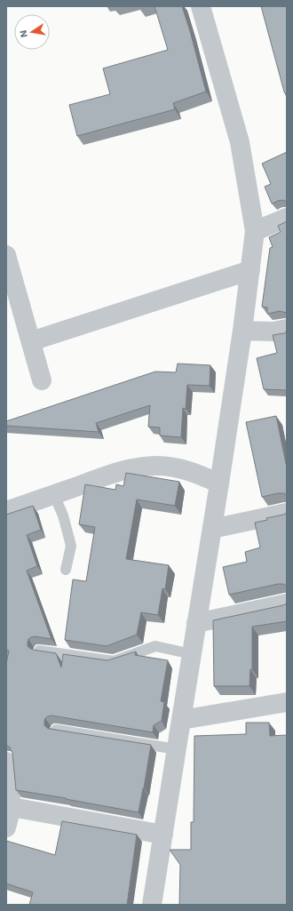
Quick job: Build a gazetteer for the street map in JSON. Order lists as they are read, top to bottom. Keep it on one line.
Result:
{"north":"left"}
